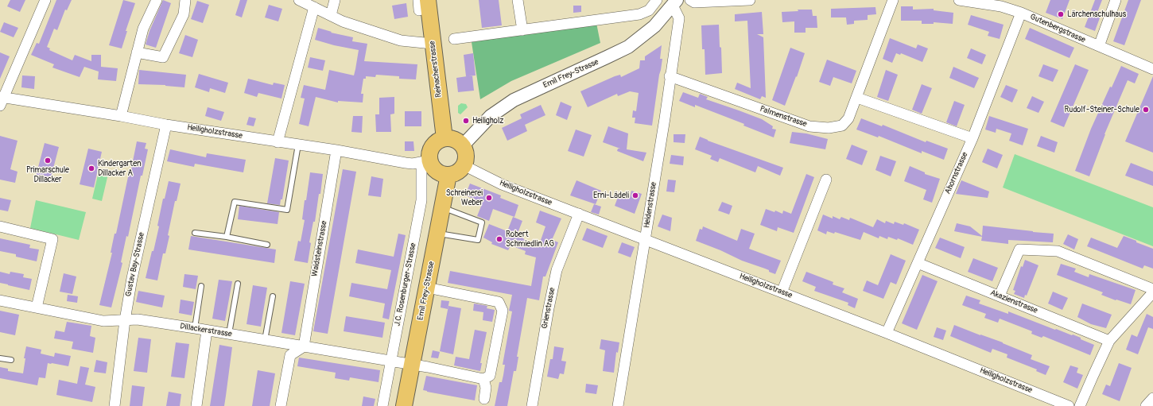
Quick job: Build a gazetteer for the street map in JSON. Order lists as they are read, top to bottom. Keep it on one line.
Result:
{"streets":{"main road":["Reinacherstrasse","Emil Frey-Strasse"],"street":["Gutenbergstrasse","Palmenstrasse","Heiligholzstrasse","Ahornstrasse","Heidenstrasse","Waidsteinstrasse","Gustav Bay-Strasse","J.C. Rosenburger-Strasse","Akazienstrasse","Grienstrasse","Dillackerstrasse"]},"crossings":[["Gutenbergstrasse","Ahornstrasse"],["Reinacherstrasse","Emil Frey-Strasse"],["Reinacherstrasse","Heiligholzstrasse"],["Reinacherstrasse","J.C. Rosenburger-Strasse"],["Emil Frey-Strasse","Heiligholzstrasse"],["Emil Frey-Strasse","Heidenstrasse"],["Emil Frey-Strasse","J.C. Rosenburger-Strasse"],["Emil Frey-Strasse","Dillackerstrasse"],["Palmenstrasse","Heidenstrasse"],["Heiligholzstrasse","Ahornstrasse"],["Heiligholzstrasse","Heidenstrasse"],["Heiligholzstrasse","Waidsteinstrasse"],["Heiligholzstrasse","Gustav Bay-Strasse"],["Heiligholzstrasse","J.C. Rosenburger-Strasse"],["Heiligholzstrasse","Grienstrasse"],["Ahornstrasse","Akazienstrasse"],["Waidsteinstrasse","Dillackerstrasse"],["Gustav Bay-Strasse","Dillackerstrasse"],["J.C. Rosenburger-Strasse","Dillackerstrasse"]],"places":["Lärchenschulhaus","Rudolf-Steiner-Schule","Heiligholz","Primarschule Dillacker","Kindergarten Dillacker A","Erni-Lädeli","Schreinerei Weber","Robert Schmiedlin AG"]}
